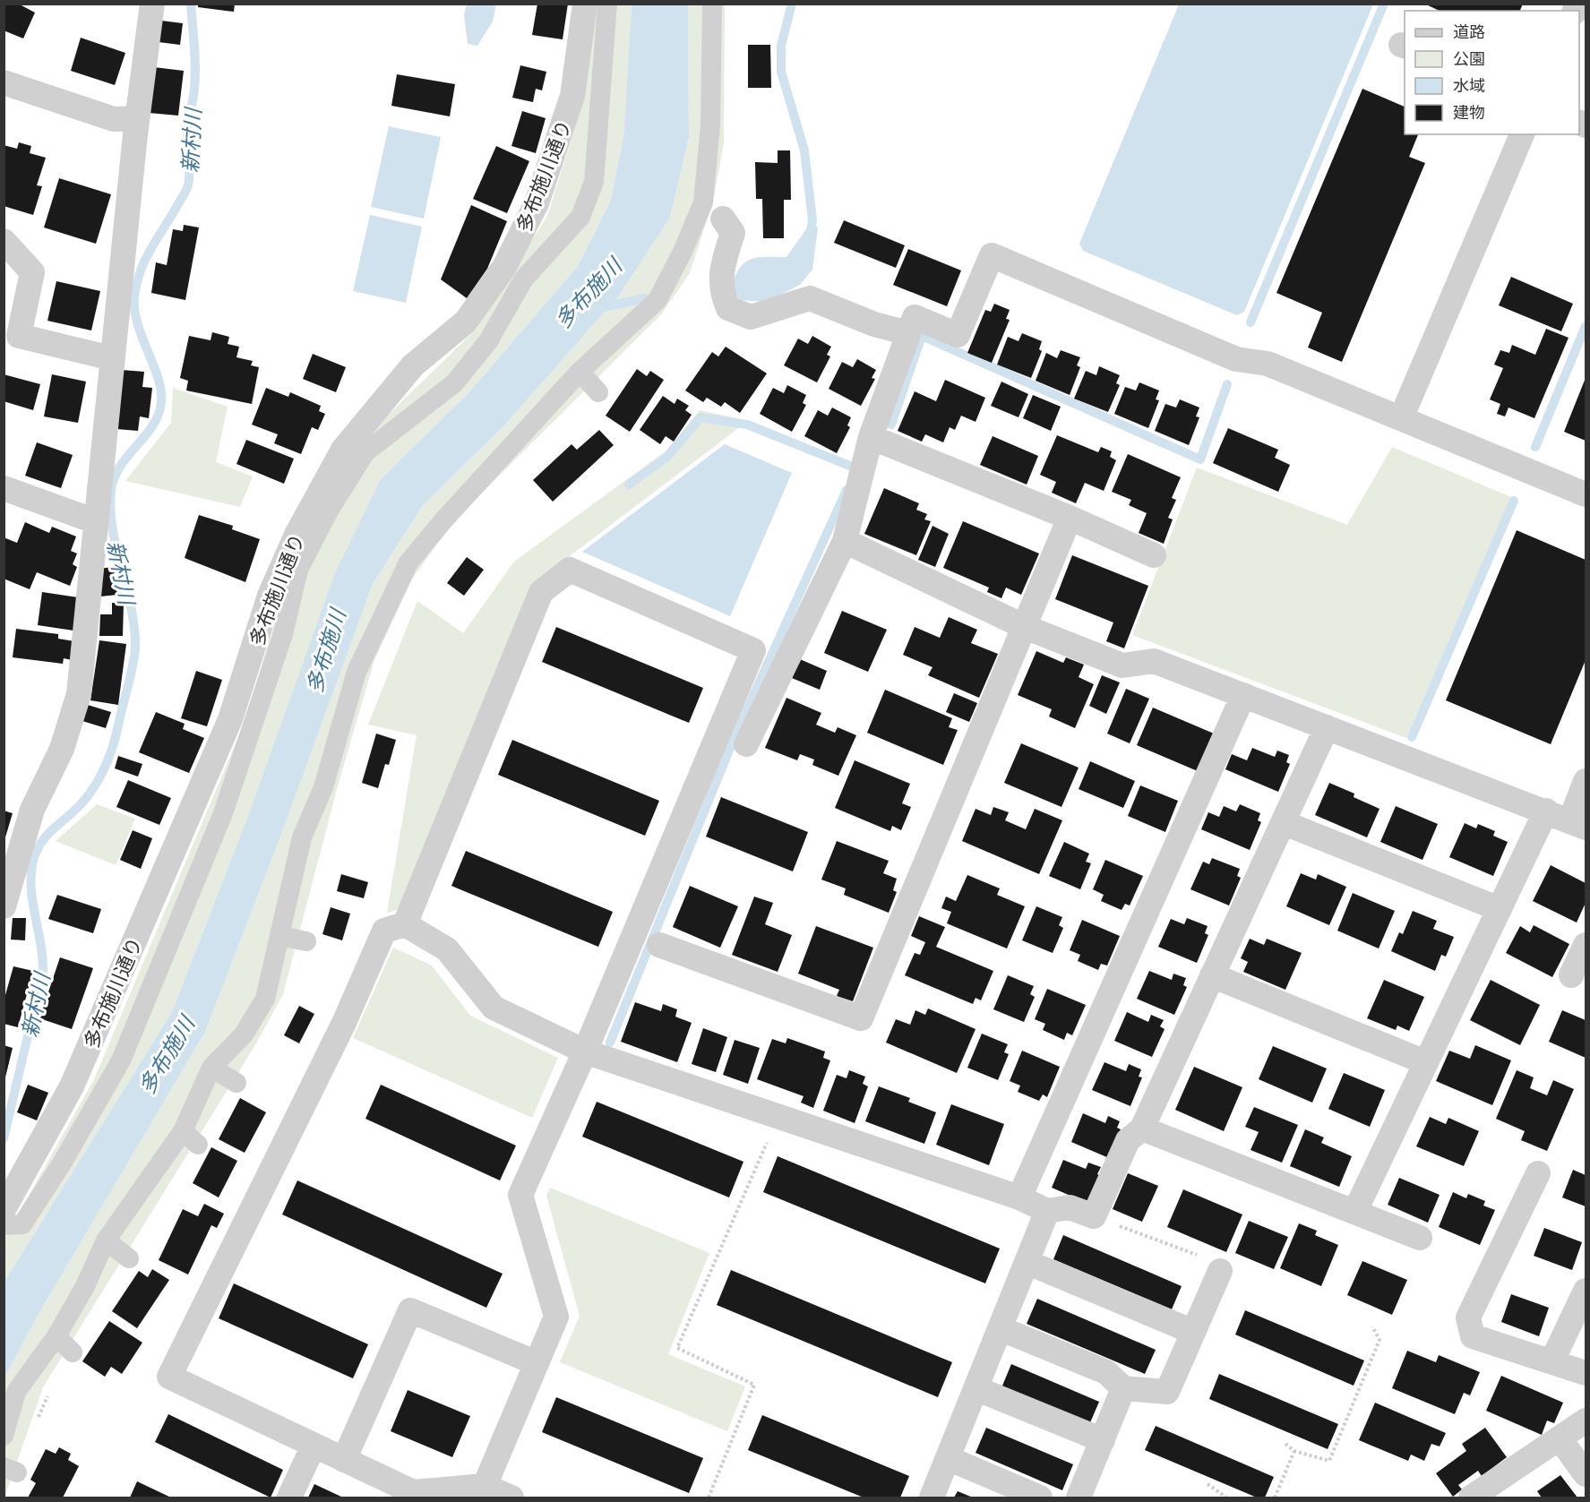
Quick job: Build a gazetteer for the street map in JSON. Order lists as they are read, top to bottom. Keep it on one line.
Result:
{"streets":{"street":["多布施川通り"]},"water":["新村川","多布施川"],"legend":["道路","公園","水域","建物"]}
